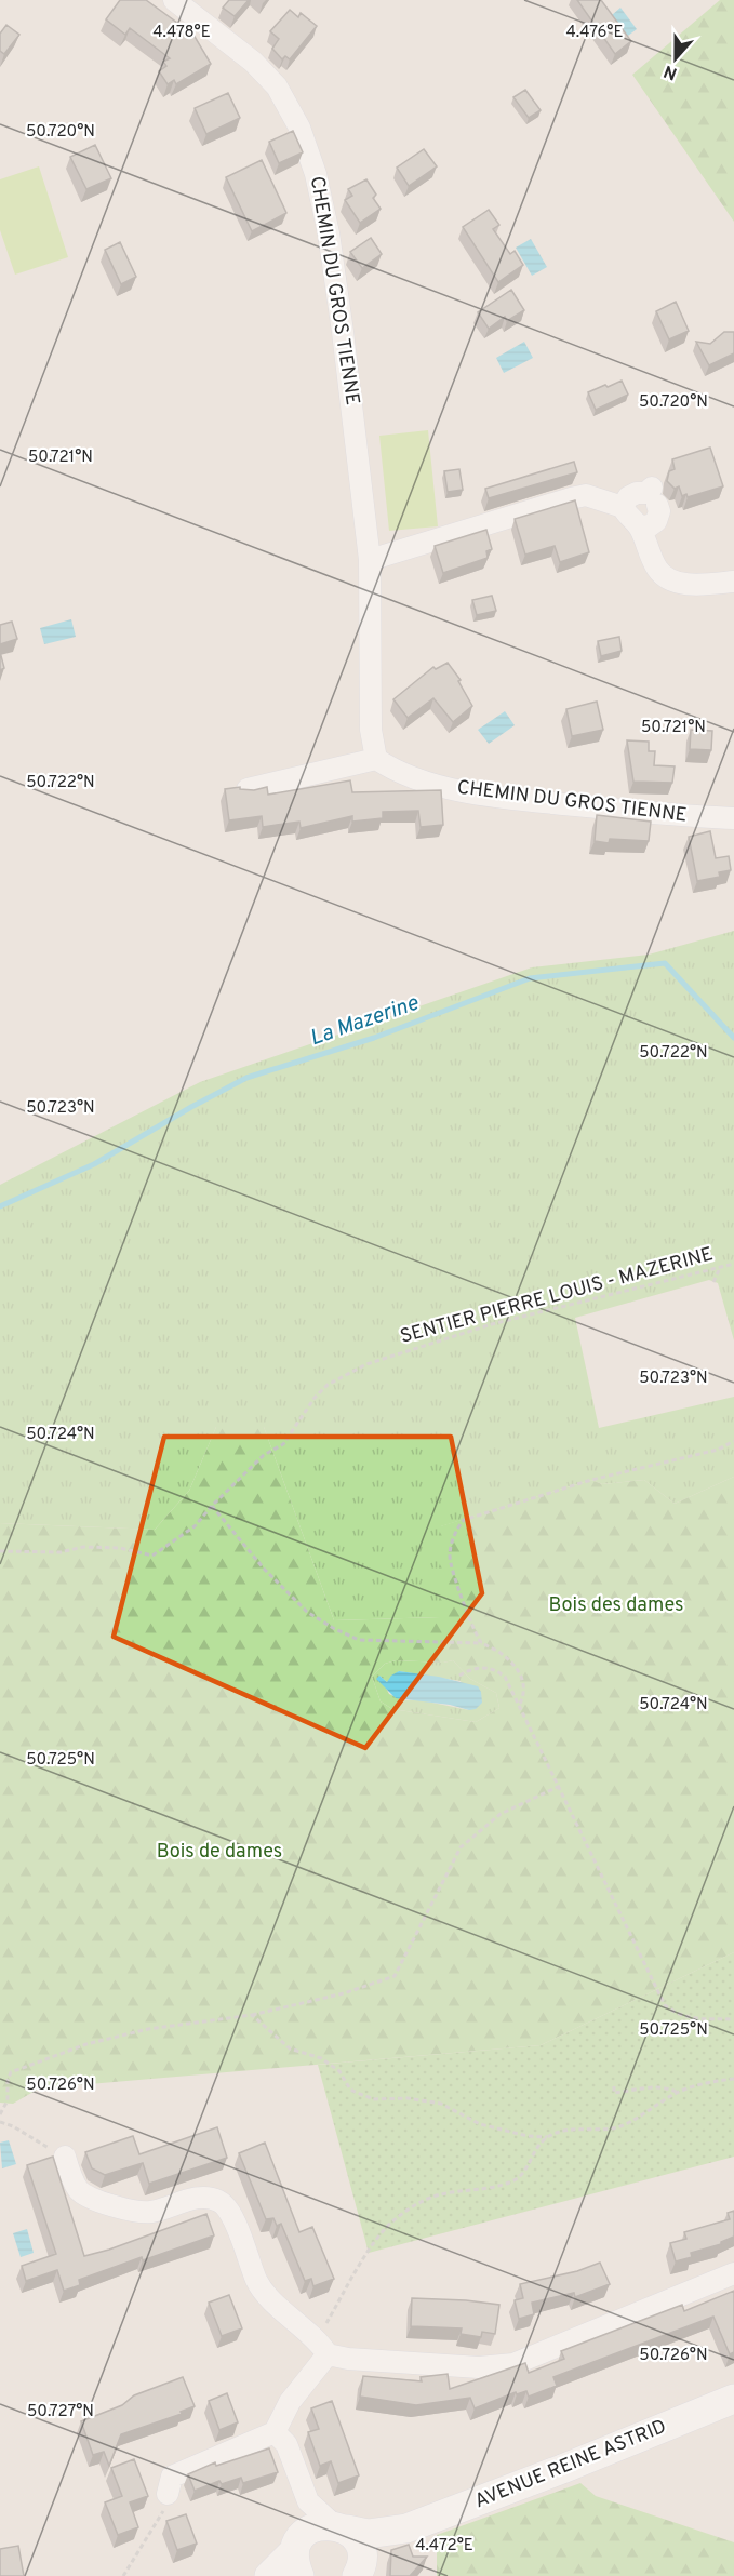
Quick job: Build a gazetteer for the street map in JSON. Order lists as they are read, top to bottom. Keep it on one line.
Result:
{"streets":{"main road":["AVENUE REINE ASTRID"],"street":["CHEMIN DU GROS TIENNE"],"path":["SENTIER PIERRE LOUIS - MAZERINE"]},"water":["La Mazerine"],"parks":["Bois des dames","Bois de dames"],"north":"bottom","coordinates":["4.478°E","4.476°E","50.720°N","50.721°N","50.722°N","50.723°N","50.724°N","50.725°N","50.726°N","50.727°N","4.472°E"]}
